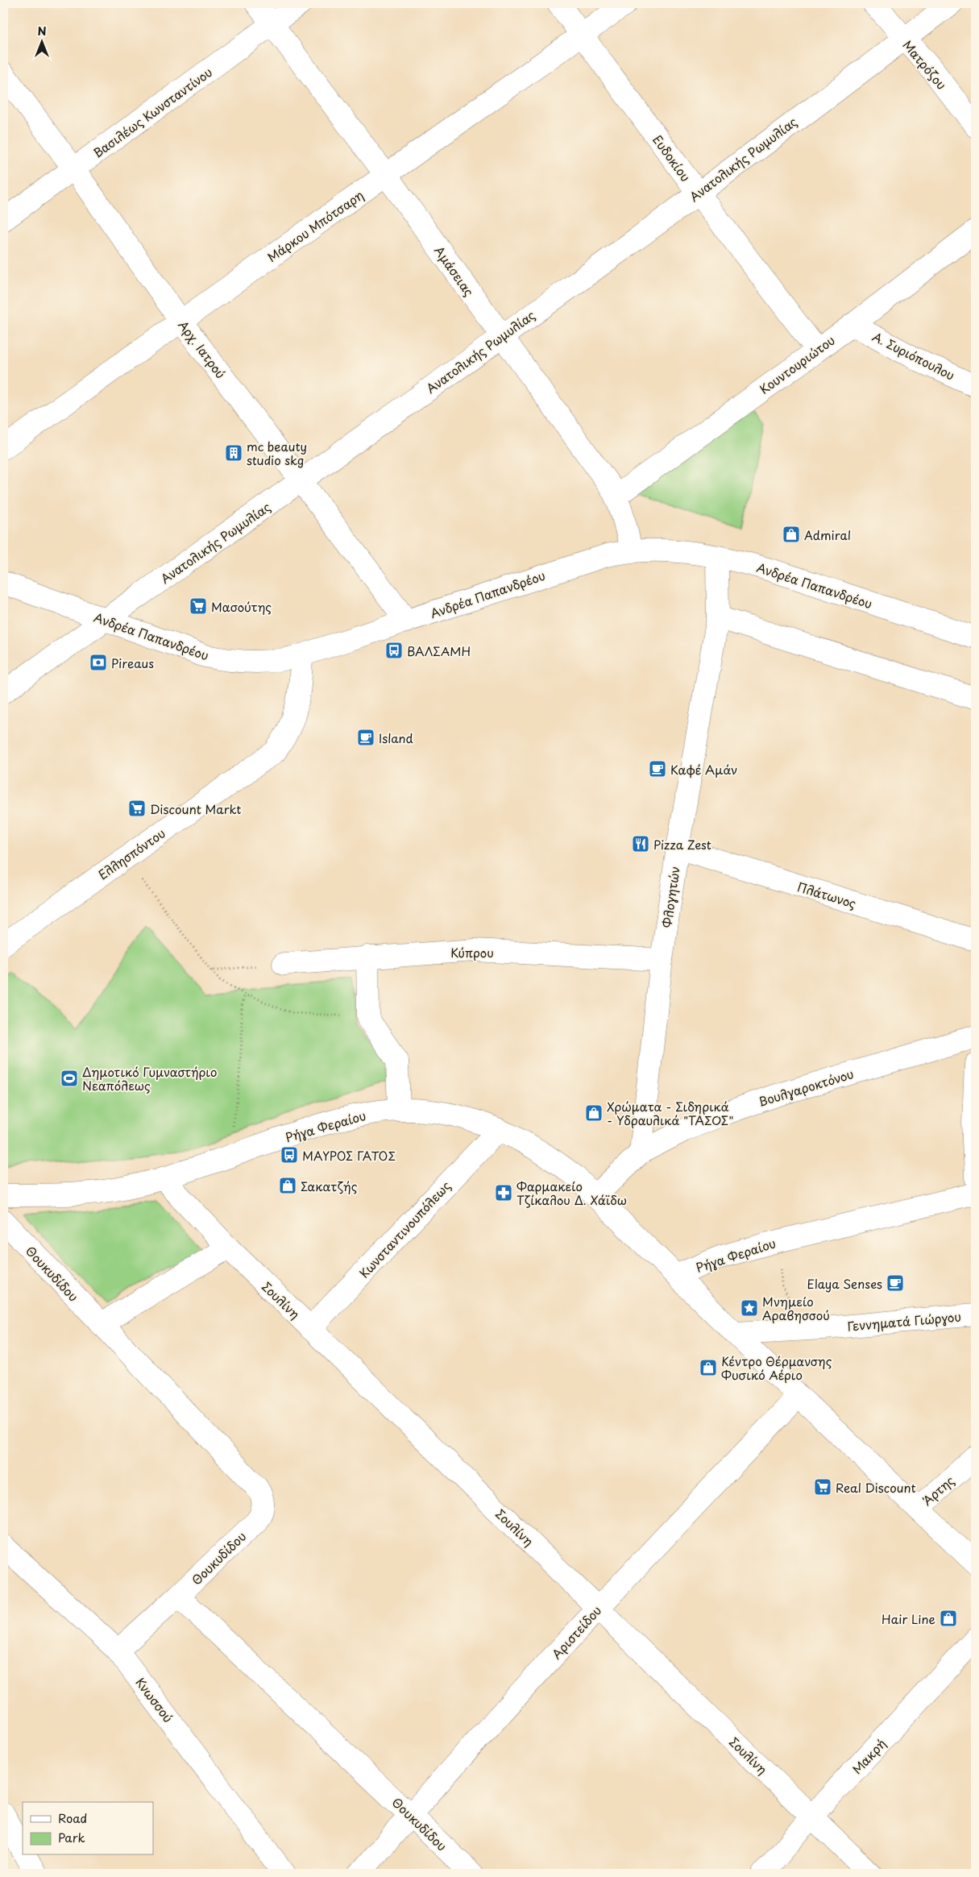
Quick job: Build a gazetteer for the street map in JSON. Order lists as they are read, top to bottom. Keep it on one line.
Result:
{"streets":{"street":["Ματρόζου","Βασιλέως Κωνσταντίνου","Ευδοκίου","Ανατολικής Ρωμυλίας","Μάρκου Μπότσαρη","Αμάσειας","Αρχ. Ιατρού","Α. Συριόπουλου","Κουντουριώτου","Ανδρέα Παπανδρέου","Ελλησπόντου","Πλάτωνος","Φλογητών","Κύπρου","Βουλγαροκτόνου","Ρήγα Φεραίου","Κωνσταντινουπόλεως","Θουκυδίδου","Σουλίνη","Γεννηματά Γιώργου","Άρτης","Αριστείδου","Κνωσσού","Μακρή"]},"crossings":[["Ματρόζου","Ανατολικής Ρωμυλίας"],["Βασιλέως Κωνσταντίνου","Αμάσειας"],["Βασιλέως Κωνσταντίνου","Αρχ. Ιατρού"],["Ευδοκίου","Ανατολικής Ρωμυλίας"],["Ευδοκίου","Μάρκου Μπότσαρη"],["Ευδοκίου","Κουντουριώτου"],["Ανατολικής Ρωμυλίας","Αμάσειας"],["Ανατολικής Ρωμυλίας","Αρχ. Ιατρού"],["Ανατολικής Ρωμυλίας","Ανδρέα Παπανδρέου"],["Μάρκου Μπότσαρη","Αμάσειας"],["Μάρκου Μπότσαρη","Αρχ. Ιατρού"],["Αμάσειας","Κουντουριώτου"],["Αμάσειας","Ανδρέα Παπανδρέου"],["Αρχ. Ιατρού","Ανδρέα Παπανδρέου"],["Α. Συριόπουλου","Κουντουριώτου"],["Ανδρέα Παπανδρέου","Ελλησπόντου"],["Ανδρέα Παπανδρέου","Φλογητών"],["Πλάτωνος","Φλογητών"],["Φλογητών","Κύπρου"],["Φλογητών","Βουλγαροκτόνου"],["Ρήγα Φεραίου","Κωνσταντινουπόλεως"],["Ρήγα Φεραίου","Σουλίνη"],["Κωνσταντινουπόλεως","Σουλίνη"],["Θουκυδίδου","Αριστείδου"],["Σουλίνη","Αριστείδου"],["Σουλίνη","Μακρή"]],"places":{"building":["mc beauty studio skg"],"shop":["Admiral","Χρώματα - Σιδηρικά - Υδραυλικά \"ΤΑΣΟΣ\"","Σακατζής","Κέντρο Θέρμανσης Φυσικό Αέριο","Hair Line"],"supermarket":["Μασούτης","Discount Markt","Real Discount"],"bus stop":["ΒΑΛΣΑΜΗ","ΜΑΥΡΟΣ ΓΑΤΟΣ"],"bank":["Pireaus"],"cafe":["Island","Καφέ Αμάν","Elaya Senses"],"restaurant":["Pizza Zest"],"sports":["Δημοτικό Γυμναστήριο Νεαπόλεως"],"pharmacy":["Φαρμακείο Τζίκαλου Δ. Χάϊδω"],"place":["Μνημείο Αραβησσού"]},"legend":["Road","Park"],"north":"top"}
